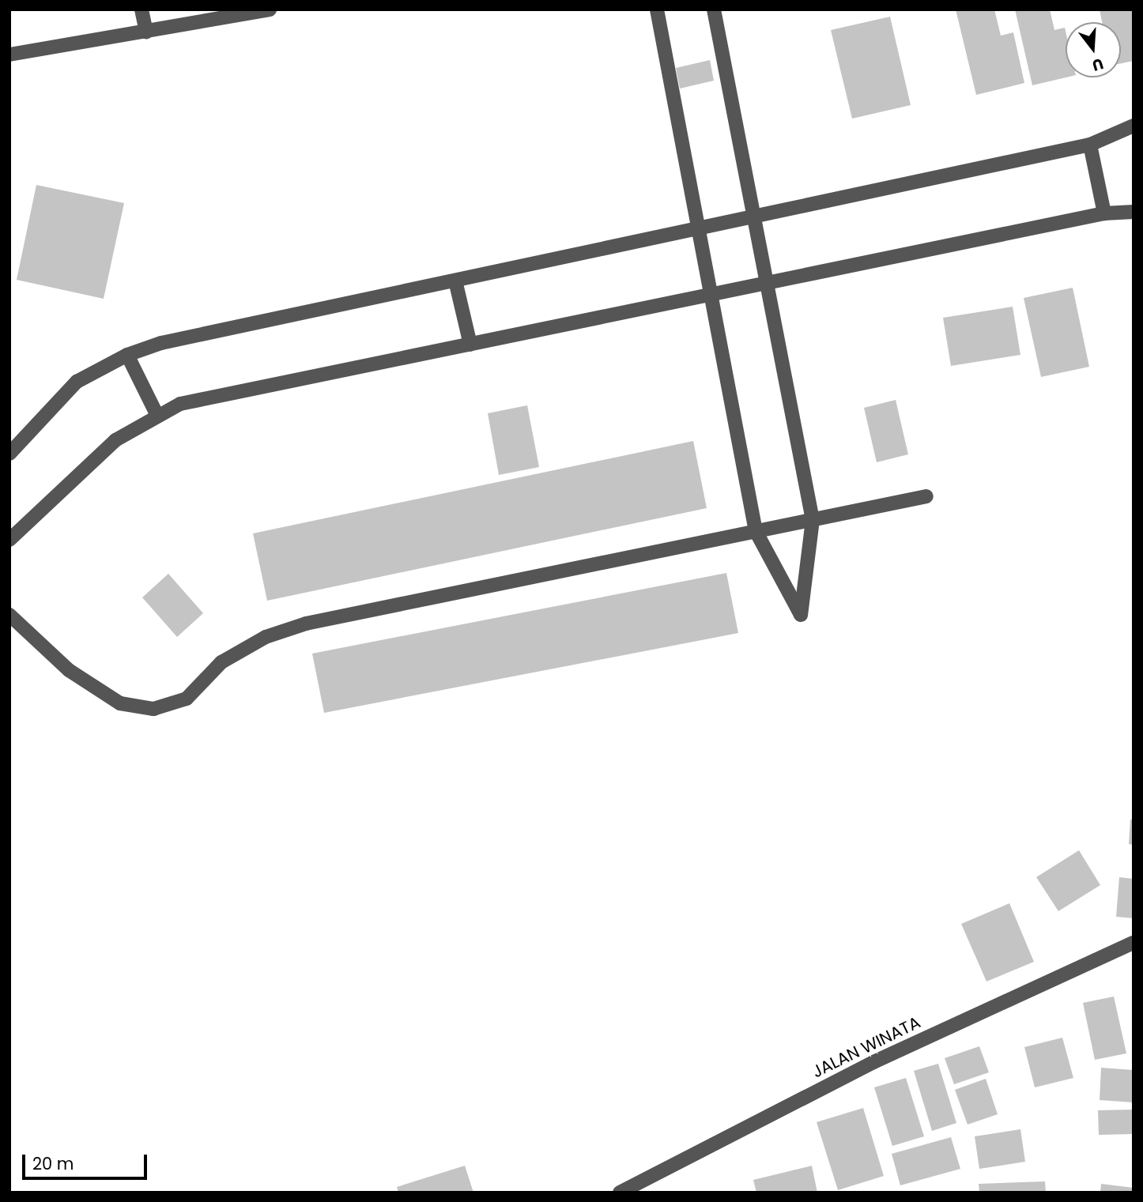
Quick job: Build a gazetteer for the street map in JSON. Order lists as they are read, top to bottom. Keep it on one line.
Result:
{"streets":{"street":["JALAN WINATA"]},"scale_bar":"20 m","north":"bottom"}
